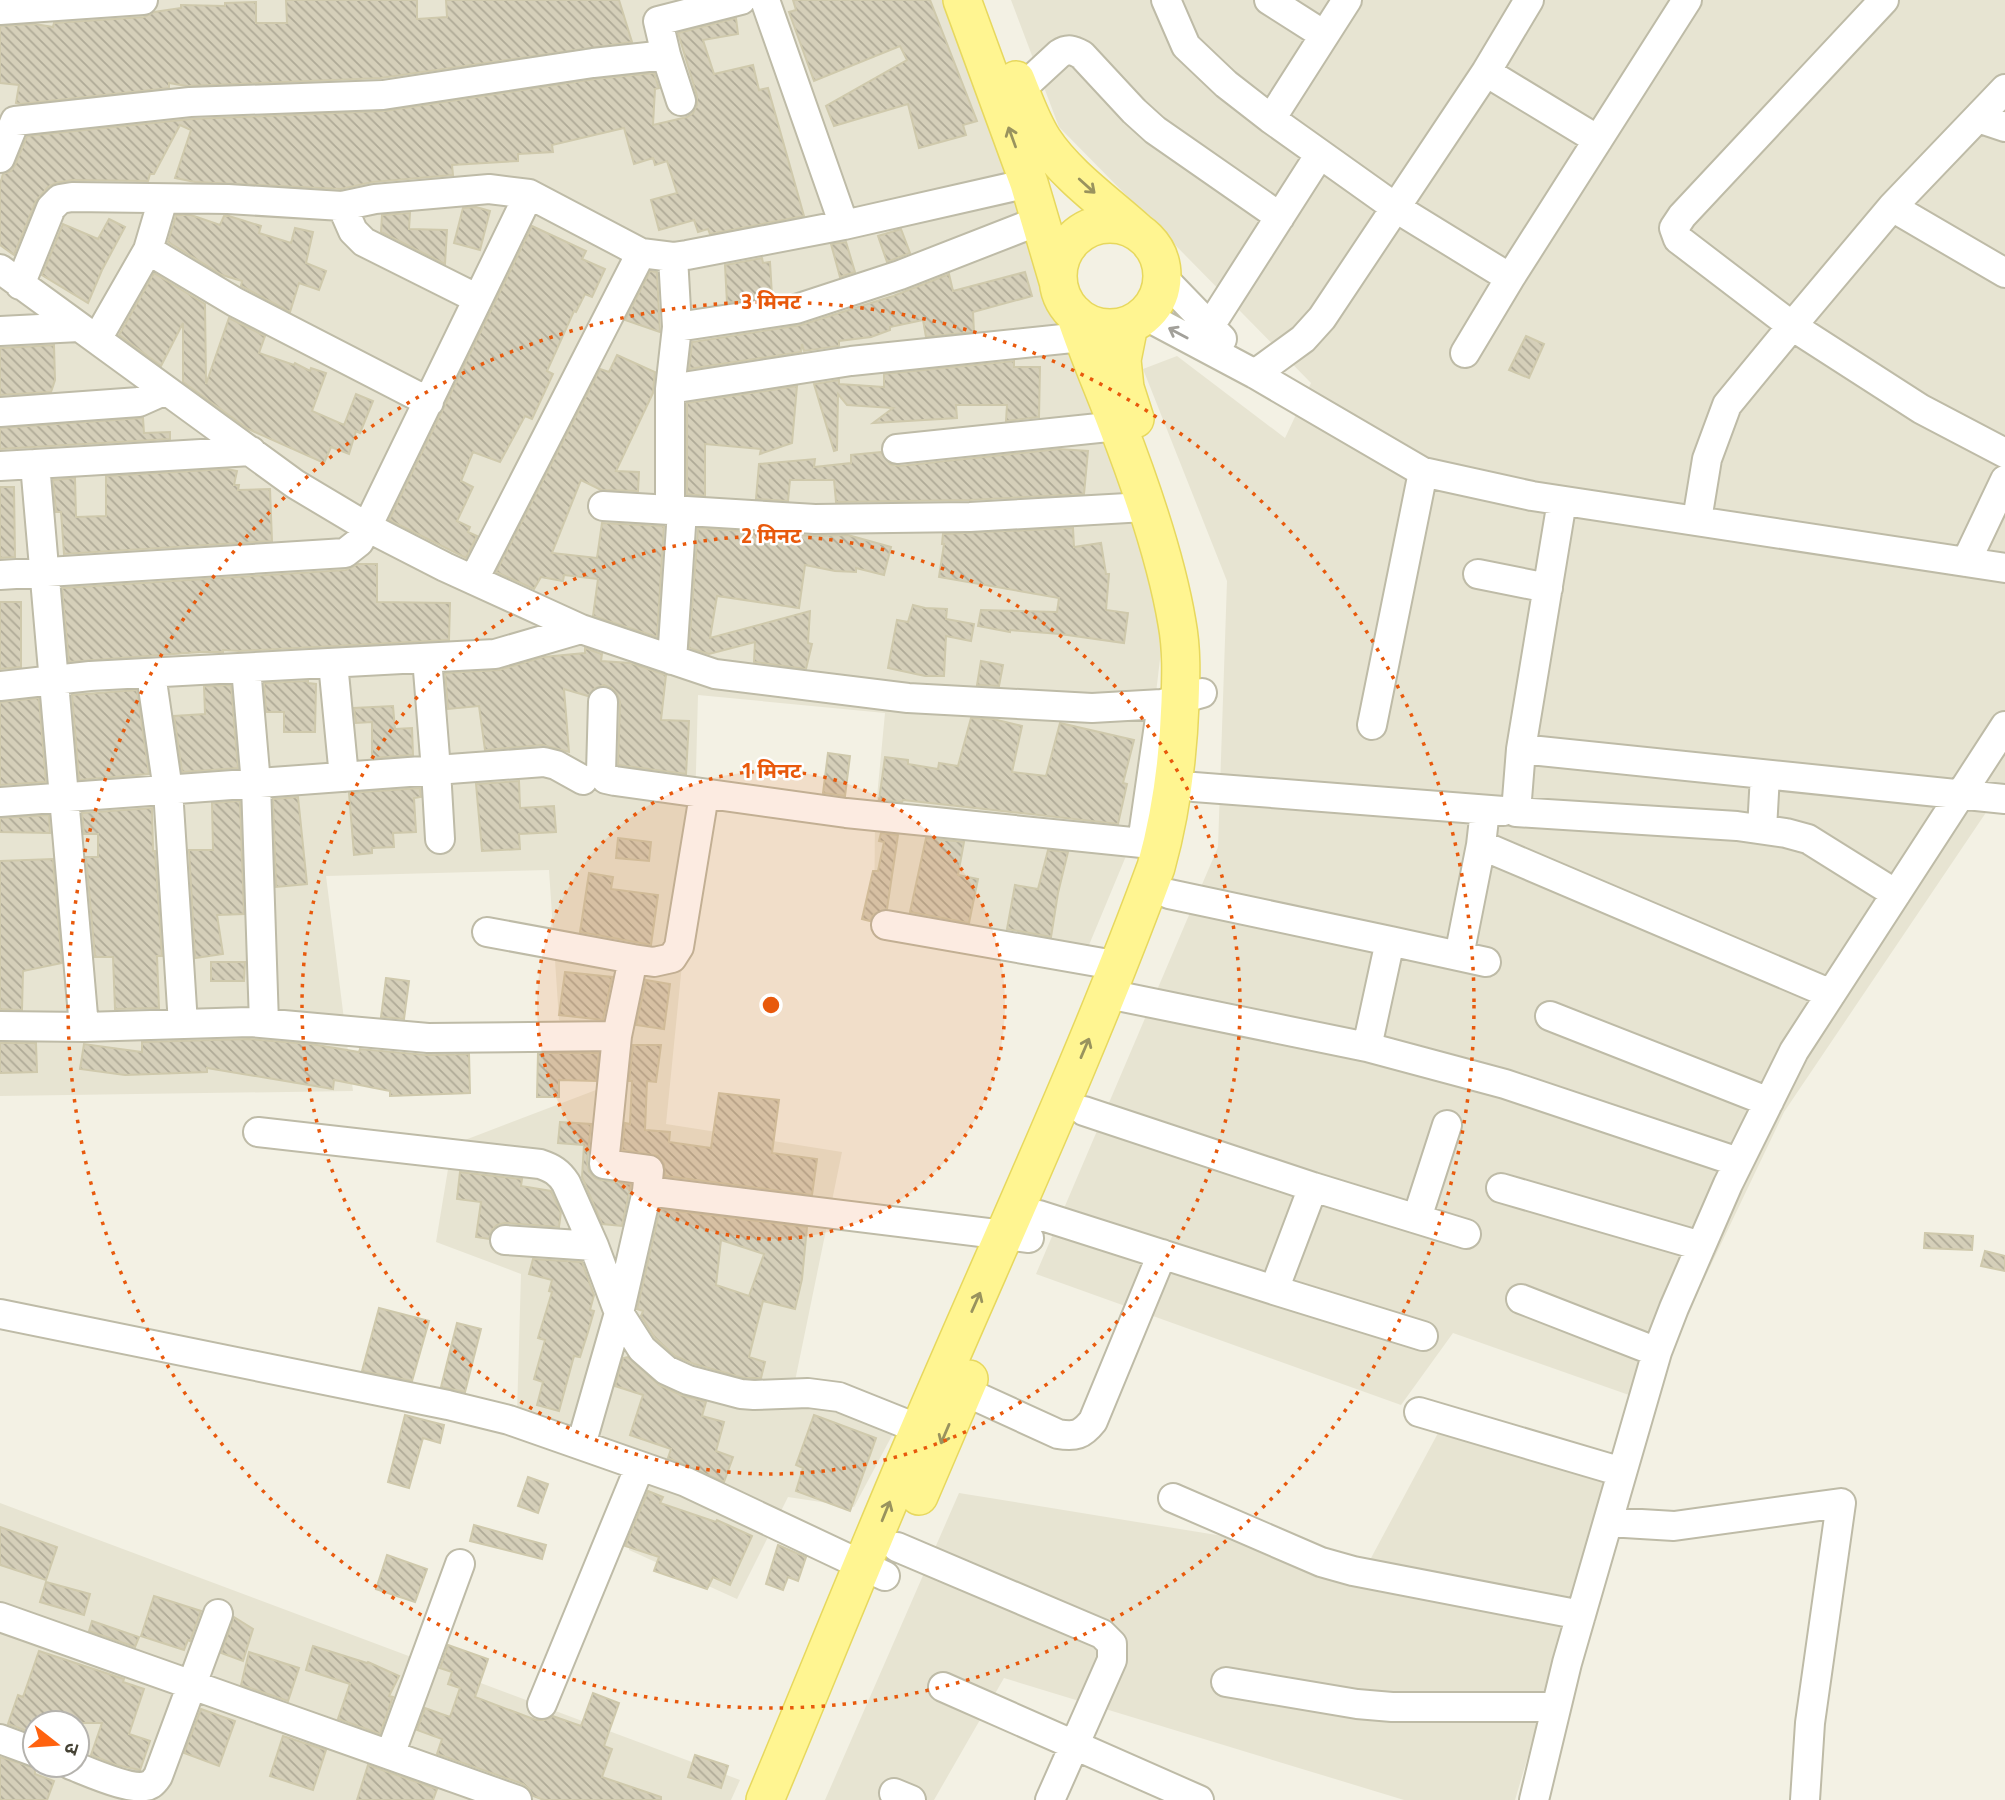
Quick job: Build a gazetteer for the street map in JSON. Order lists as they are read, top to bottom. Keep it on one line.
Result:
{"north":"right","rings":["3 मिनट","2 मिनट","1 मिनट"]}
